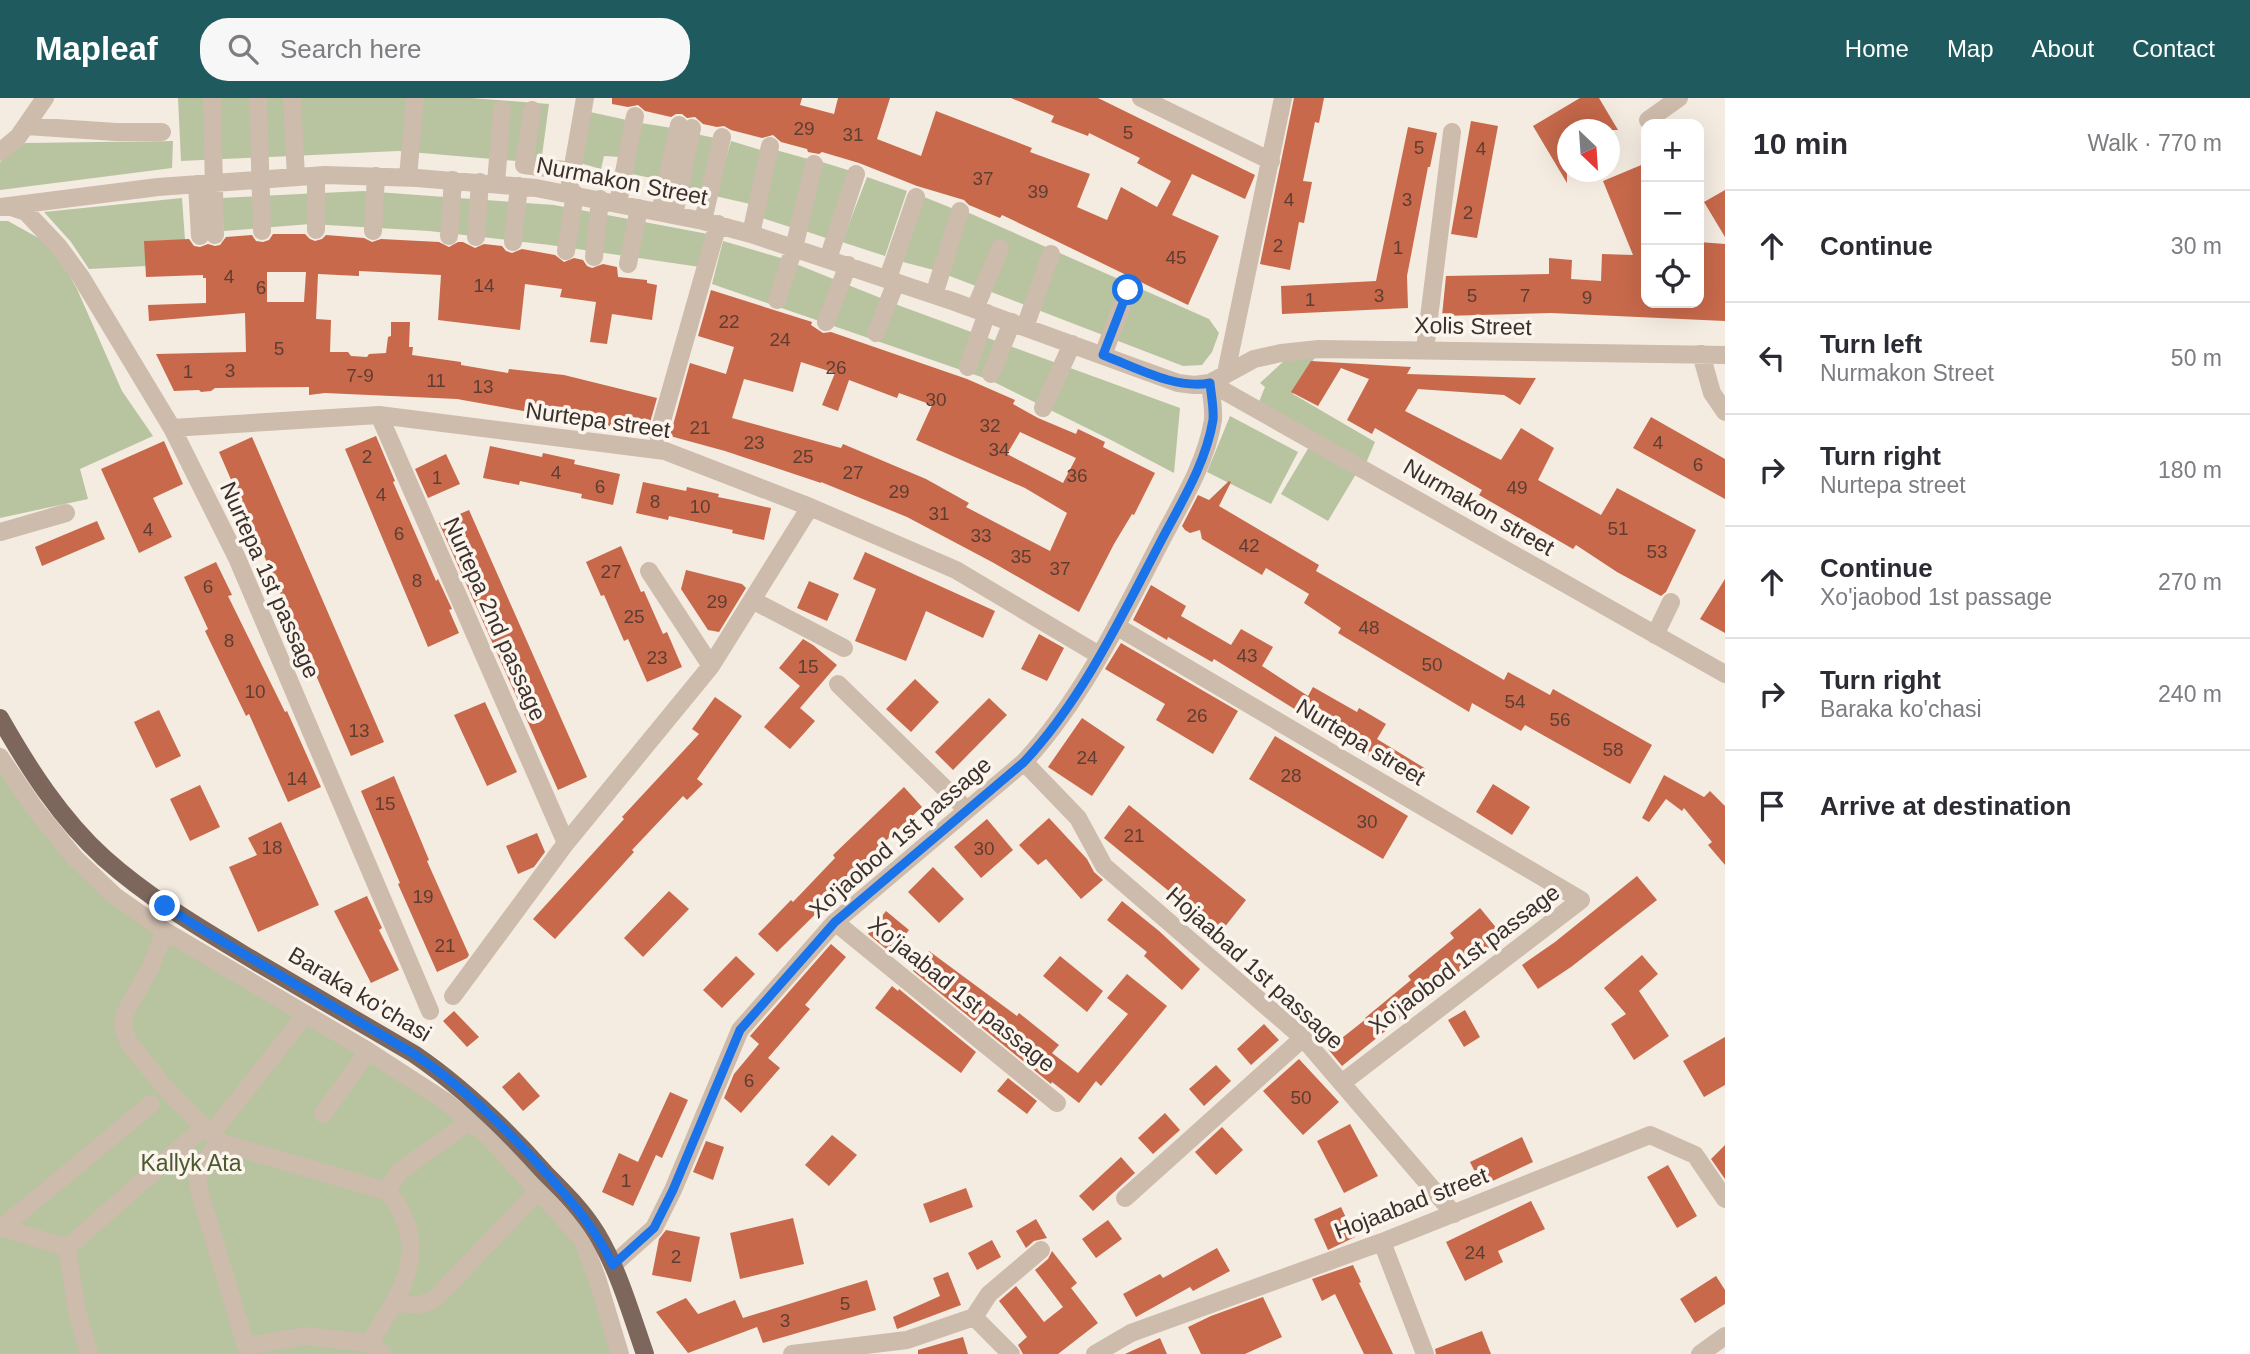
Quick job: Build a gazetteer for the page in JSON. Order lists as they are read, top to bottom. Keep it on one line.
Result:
{"streets":{"main road":["Baraka ko'chasi"],"street":["Nurmakon Street","Xolis Street","Nurtepa street","Nurmakon street","Nurtepa 1st passage","Nurtepa 2nd passage","Xo'jaobod 1st passage","Hojaabad 1st passage","Xo'jaаbаd 1st passage","Hojaabad street"]},"crossings":[["Nurmakon Street","Xolis Street"],["Nurmakon Street","Nurmakon street"],["Nurmakon Street","Nurtepa 1st passage"],["Xolis Street","Nurmakon street"],["Nurtepa street","Nurtepa 1st passage"],["Nurtepa street","Nurtepa 2nd passage"],["Nurtepa street","Xo'jaobod 1st passage"],["Xo'jaobod 1st passage","Hojaabad 1st passage"],["Xo'jaobod 1st passage","Baraka ko'chasi"],["Xo'jaobod 1st passage","Xo'jaаbаd 1st passage"],["Hojaabad 1st passage","Hojaabad street"]],"parks":["Kallyk Ata"],"house_numbers":["29","5","31","5","4","37","39","4","3","2","2","1","45","4","14","6","3","5","7","9","1","22","24","5","26","3","1","7-9","11","13","30","32","21","23","4","34","2","25","6","4","27","36","1","6","49","29","4","8","10","31","51","4","6","33","42","53","35","37","27","8","6","29","25","48","8","43","23","50","15","10","54","26","56","13","58","24","28","14","15","30","21","18","30","19","21","6","50","1","24","2","5","3"],"north":"bottom right","page":{"header":"Mapleaf","search":"Search here","nav":["Home","Map","About","Contact"],"heading":["10 min","Walk · 770 m"],"map_buttons":["+","−"],"list":[["Continue","30 m"],["Turn left","Nurmakon Street","50 m"],["Turn right","Nurtepa street","180 m"],["Continue","Xo'jaobod 1st passage","270 m"],["Turn right","Baraka ko'chasi","240 m"],"Arrive at destination"]}}
